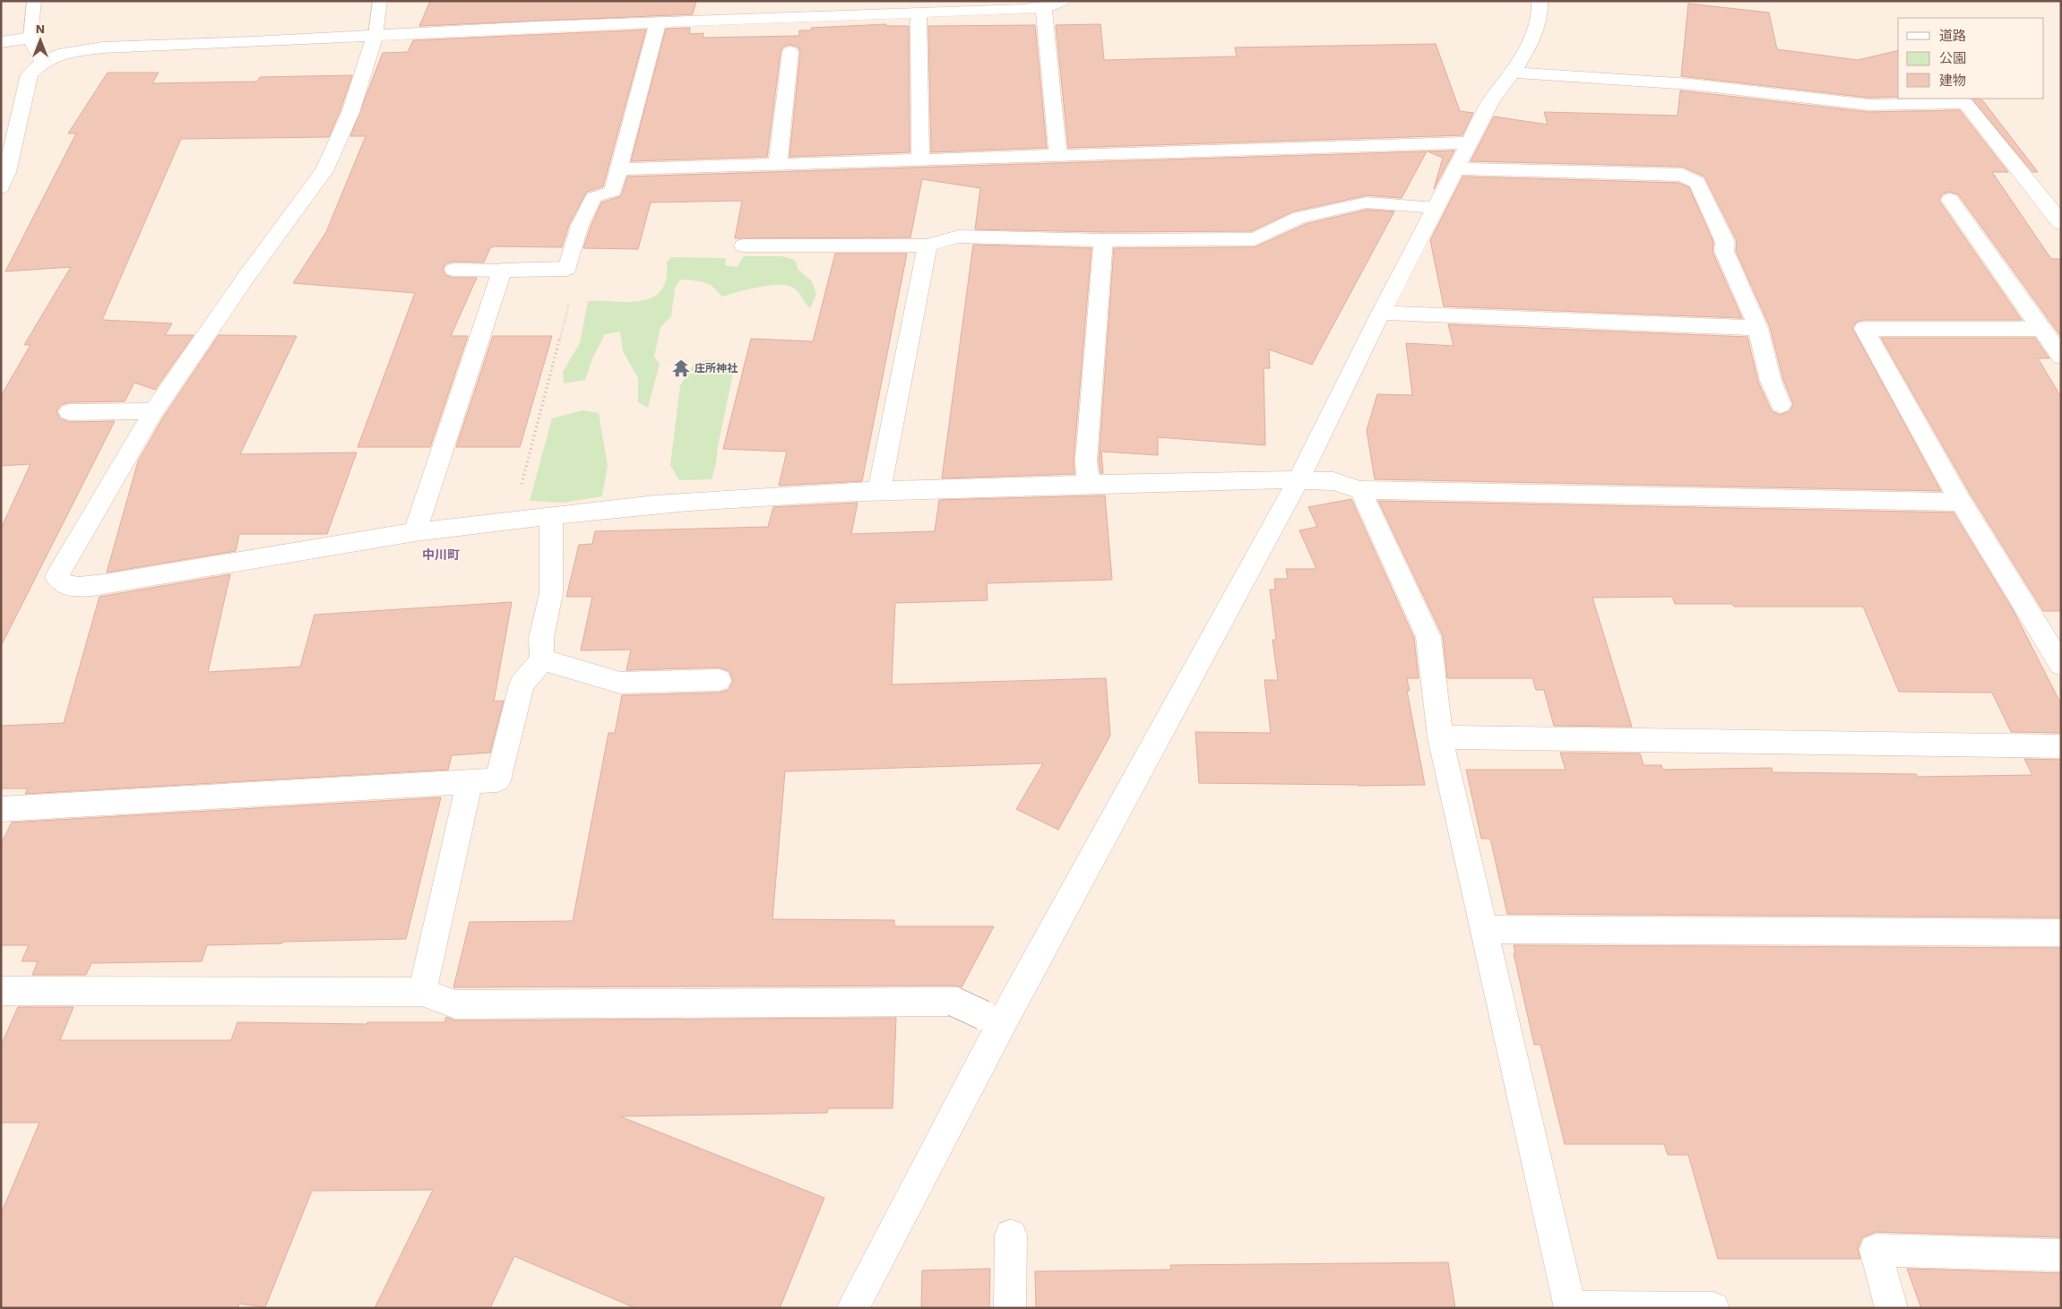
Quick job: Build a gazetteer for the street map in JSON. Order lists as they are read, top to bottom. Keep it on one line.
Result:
{"districts":["中川町"],"places":{"temple":["庄所神社"]},"legend":["道路","公園","建物"],"north":"top"}
